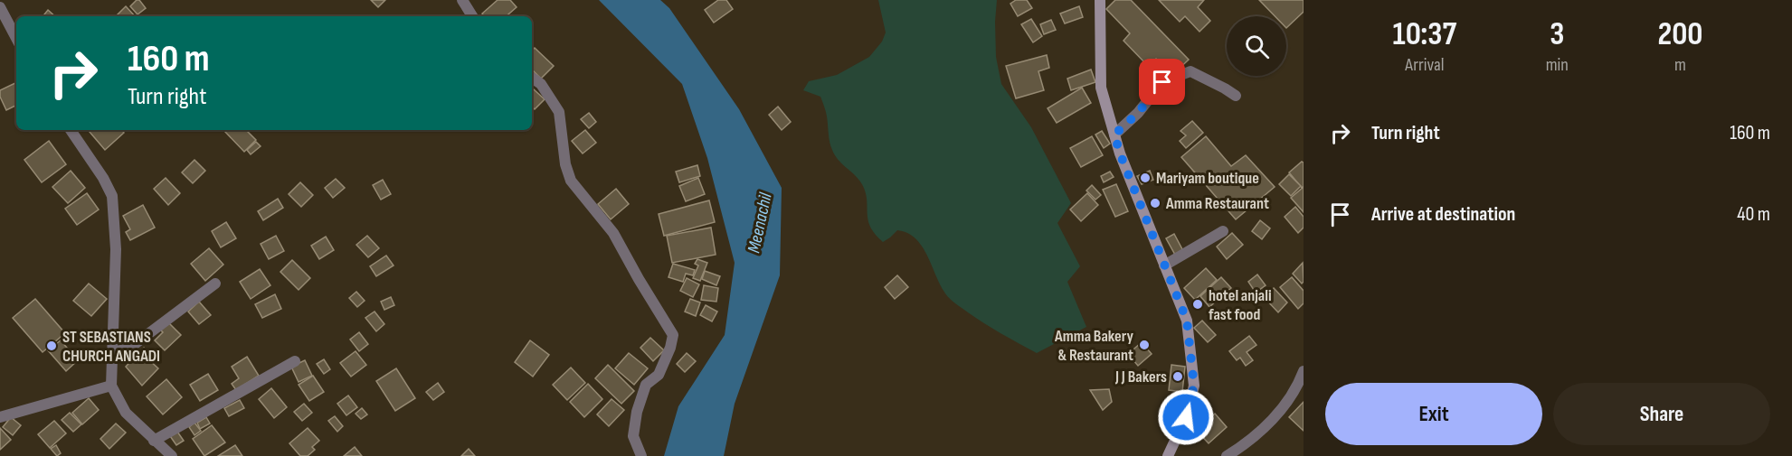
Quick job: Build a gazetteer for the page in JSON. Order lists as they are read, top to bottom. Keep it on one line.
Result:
{"water":["Meenachil"],"places":["Mariyam boutique","Amma Restaurant","hotel anjali fast food","Amma Bakery & Restaurant","ST SEBASTIANS CHURCH ANGADI","J J Bakers"],"page":{"eta":["10:37","Arrival","3","min","200","m"],"turn":["160 m","Turn right"],"list":[{"name":"Turn right","value":"160 m"},{"name":"Arrive at destination","value":"40 m"}],"buttons":["Exit","Share"]}}
